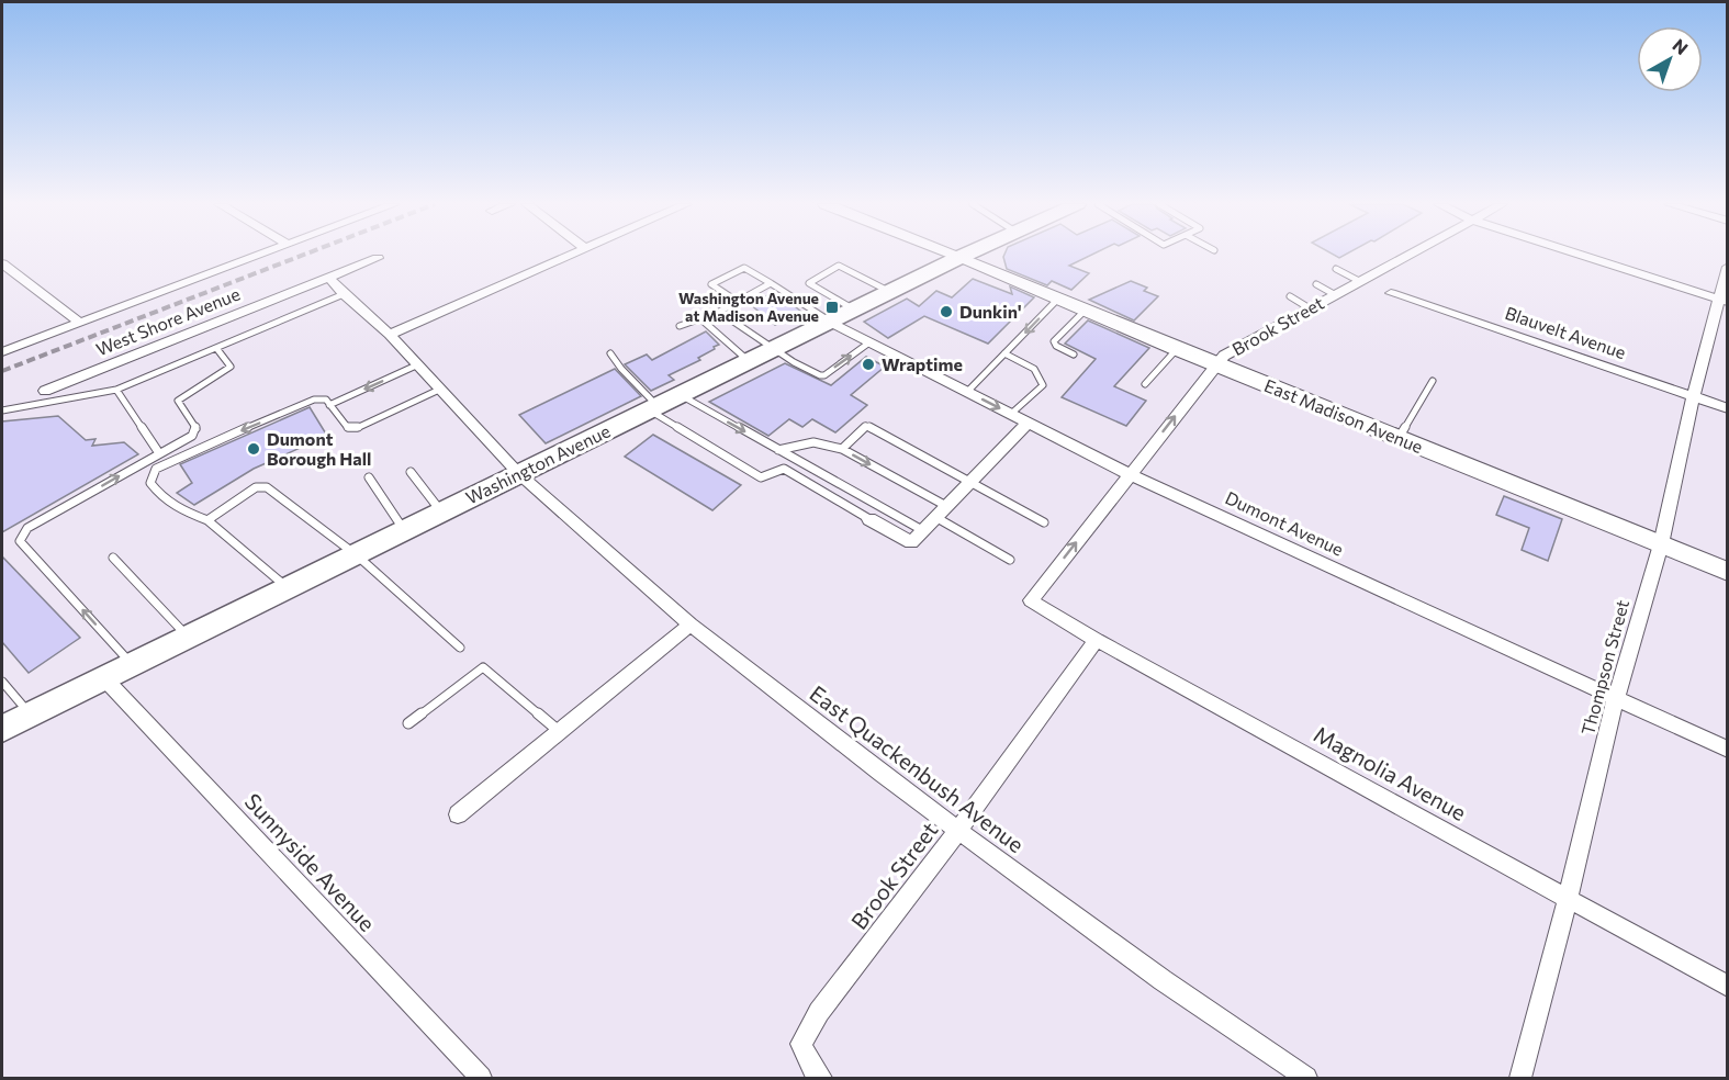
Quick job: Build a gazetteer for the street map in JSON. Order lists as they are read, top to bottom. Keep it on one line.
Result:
{"streets":{"main road":["East Madison Avenue","Washington Avenue"],"street":["West Shore Avenue","Brook Street","Blauvelt Avenue","Dumont Avenue","Thompson Street","East Quackenbush Avenue","Magnolia Avenue","Sunnyside Avenue"]},"crossings":[["West Shore Avenue","East Quackenbush Avenue"],["Brook Street","East Madison Avenue"],["Brook Street","Dumont Avenue"],["Brook Street","East Quackenbush Avenue"],["Brook Street","Magnolia Avenue"],["Blauvelt Avenue","Thompson Street"],["East Madison Avenue","Washington Avenue"],["East Madison Avenue","Thompson Street"],["Washington Avenue","Dumont Avenue"],["Washington Avenue","East Quackenbush Avenue"],["Washington Avenue","Sunnyside Avenue"],["Dumont Avenue","Thompson Street"],["Thompson Street","Magnolia Avenue"]],"places":{"transit":["Washington Avenue at Madison Avenue"],"other":["Dunkin'","Wraptime","Dumont Borough Hall"]},"north":"top right"}
